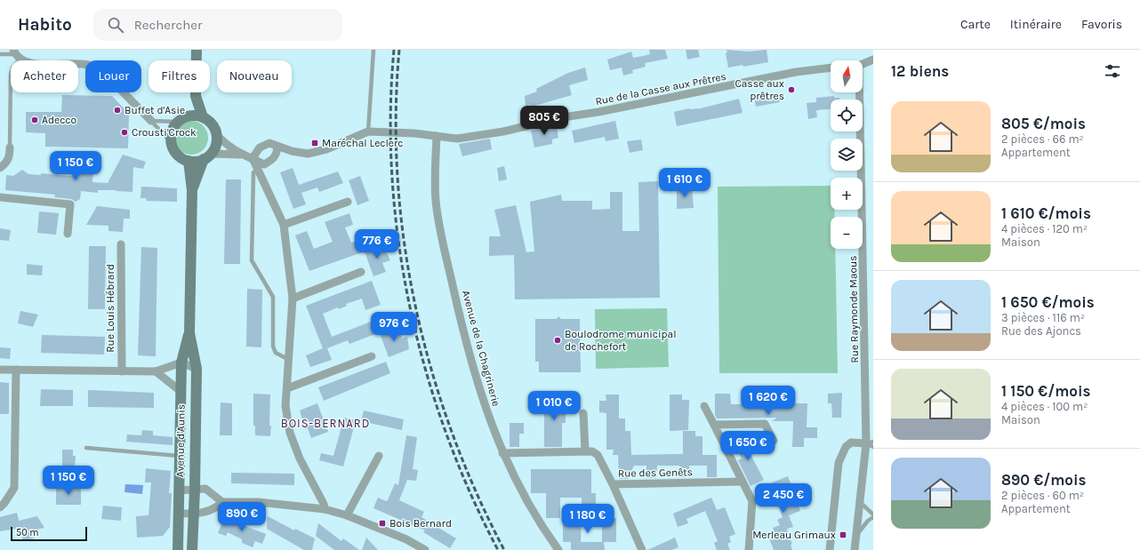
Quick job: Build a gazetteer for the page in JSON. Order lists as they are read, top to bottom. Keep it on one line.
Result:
{"streets":{"main road":["Avenue d'Aunis"],"street":["Rue de la Casse aux Prêtres","Rue Louis Hébrard","Rue Raymonde Maous","Avenue de la Chagrinerie","Rue des Genêts"]},"crossings":[["Rue de la Casse aux Prêtres","Avenue de la Chagrinerie"]],"districts":["BOIS-BERNARD"],"places":{"other":["Casse aux prêtres","Buffet d'Asie","Adecco","Crousti'Crock","Boulodrome municipal de Rochefort"],"transit":["Maréchal Leclerc","Bois Bernard","Merleau Grimaux"]},"scale_bar":"50 m","north":"top","page":{"header":"Habito","search":"Rechercher","nav":["Carte","Itinéraire","Favoris"],"heading":"12 biens","map_buttons":["+","−"],"chip":["Acheter","Louer","Filtres","Nouveau"],"list":[{"name":"805 €/mois","note":"2 pièces · 66 m² · Appartement"},{"name":"1 610 €/mois","note":"4 pièces · 120 m² · Maison"},{"name":"1 650 €/mois","note":"3 pièces · 116 m² · Rue des Ajoncs"},{"name":"1 150 €/mois","note":"4 pièces · 100 m² · Maison"},{"name":"890 €/mois","note":"2 pièces · 60 m² · Appartement"}],"price":["805 €","1 150 €","1 610 €","776 €","976 €","1 620 €","1 010 €","1 650 €","1 150 €","2 450 €","890 €","1 180 €"],"scale":"50 m"}}
